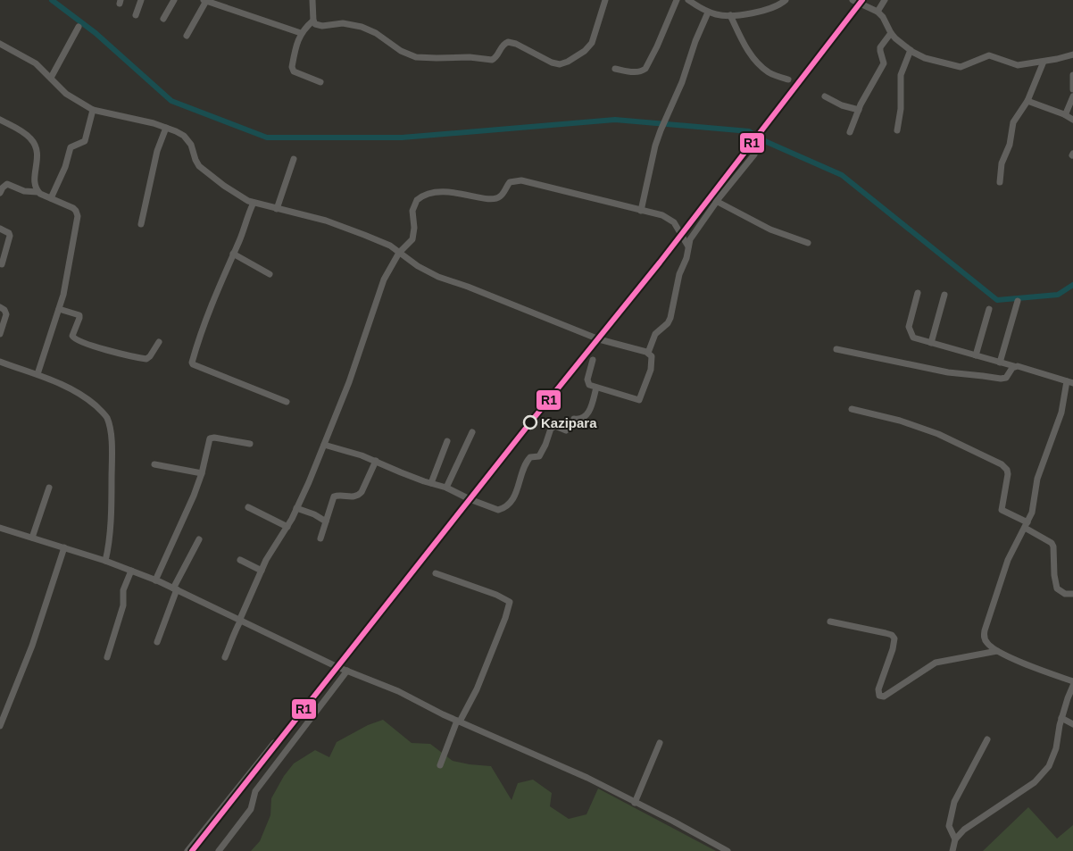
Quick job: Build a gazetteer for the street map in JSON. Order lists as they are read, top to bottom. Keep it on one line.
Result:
{"places":["Kazipara"],"lines":["transit line R1"]}
